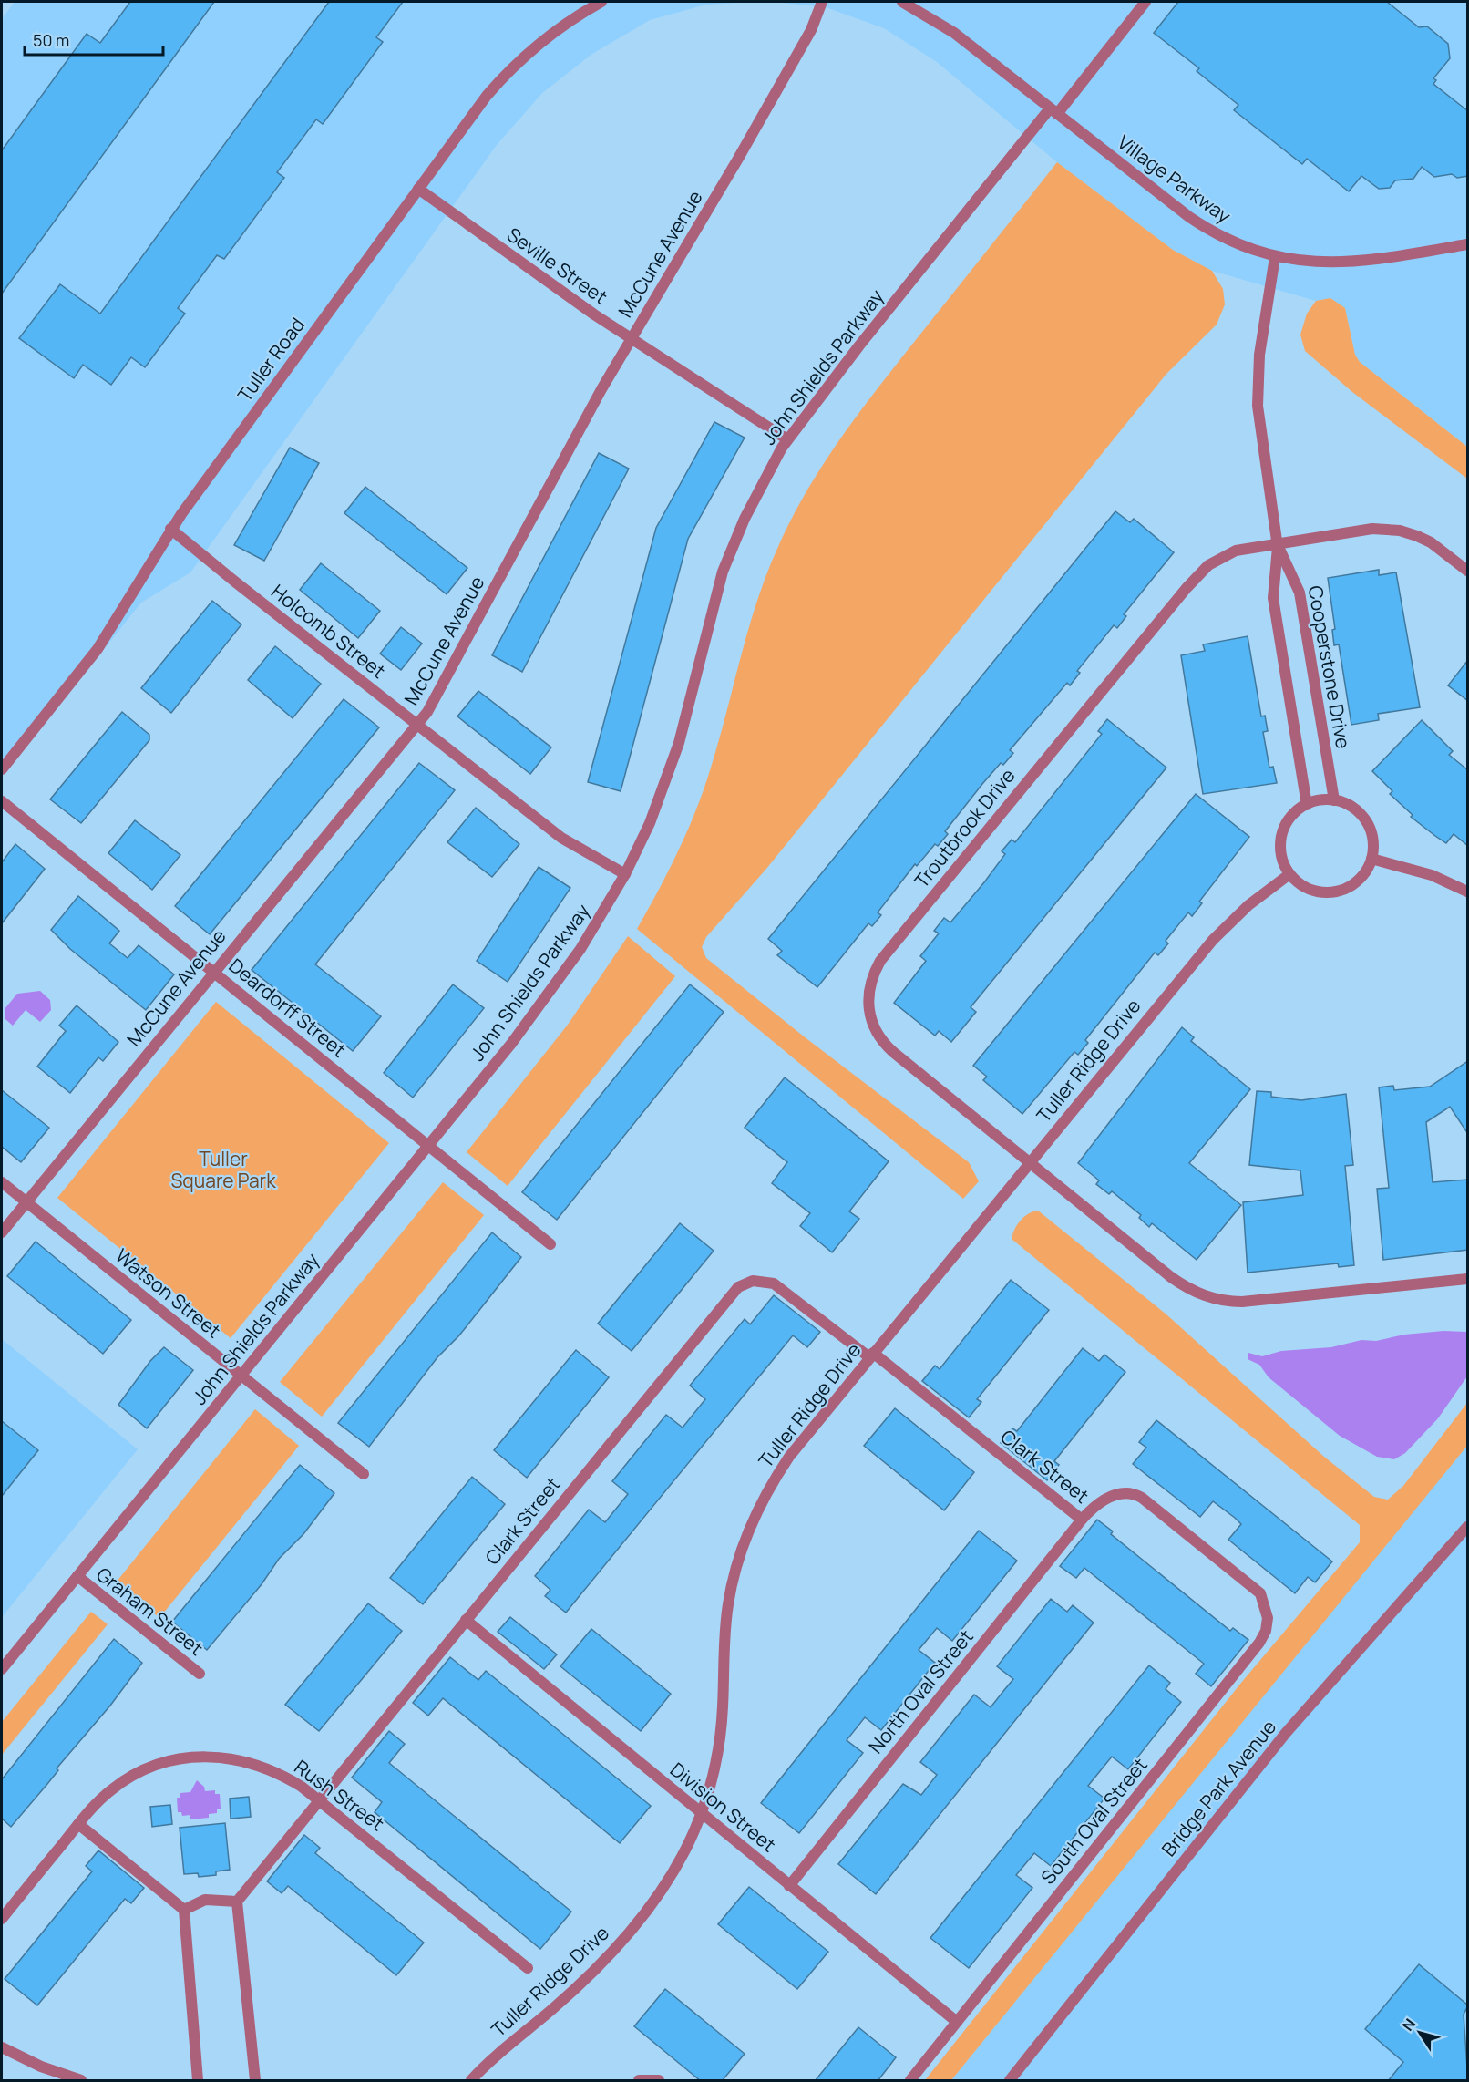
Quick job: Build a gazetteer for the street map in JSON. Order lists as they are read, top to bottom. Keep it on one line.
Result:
{"streets":{"street":["Village Parkway","McCune Avenue","Seville Street","Tuller Road","John Shields Parkway","Holcomb Street","Cooperstone Drive","Troutbrook Drive","Deardorff Street","Tuller Ridge Drive","Watson Street","Clark Street","Graham Street","North Oval Street","Bridge Park Avenue","Rush Street","Division Street","South Oval Street"]},"crossings":[["Village Parkway","John Shields Parkway"],["Village Parkway","Cooperstone Drive"],["McCune Avenue","Seville Street"],["McCune Avenue","Holcomb Street"],["McCune Avenue","Deardorff Street"],["McCune Avenue","Watson Street"],["Seville Street","Tuller Road"],["Seville Street","John Shields Parkway"],["Tuller Road","Holcomb Street"],["John Shields Parkway","Holcomb Street"],["John Shields Parkway","Deardorff Street"],["John Shields Parkway","Watson Street"],["John Shields Parkway","Graham Street"],["Cooperstone Drive","Troutbrook Drive"],["Cooperstone Drive","Tuller Ridge Drive"],["Troutbrook Drive","Tuller Ridge Drive"],["Tuller Ridge Drive","Clark Street"],["Tuller Ridge Drive","Division Street"],["Clark Street","North Oval Street"],["Clark Street","Rush Street"],["Clark Street","Division Street"],["Clark Street","South Oval Street"],["North Oval Street","Division Street"],["Division Street","South Oval Street"]],"parks":["Tuller Square Park"],"scale_bar":"50 m","north":"top left"}
